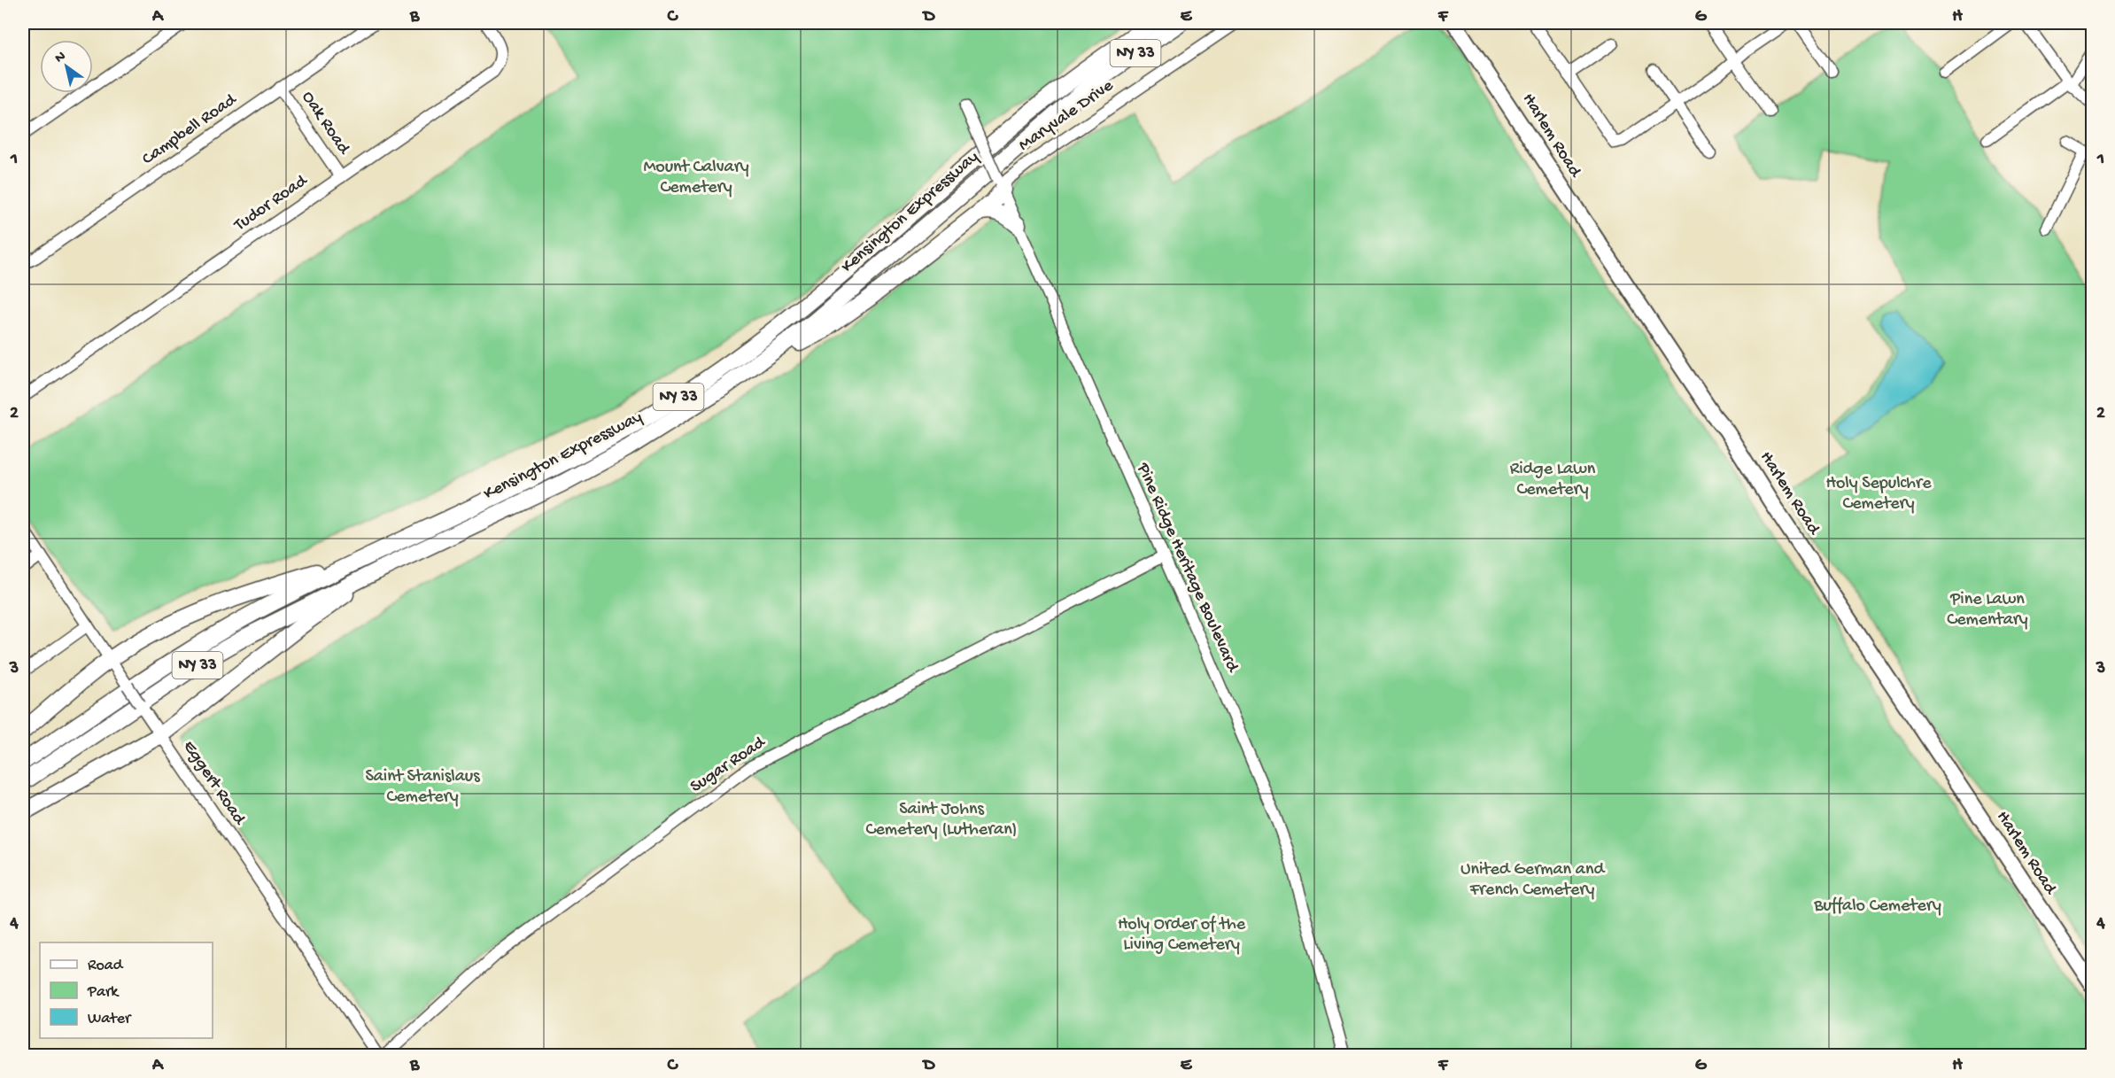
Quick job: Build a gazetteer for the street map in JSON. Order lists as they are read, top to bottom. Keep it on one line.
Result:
{"streets":{"highway":["NY 33","Kensington Expressway"],"main road":["Harlem Road"],"street":["Maryvale Drive","Oak Road","Campbell Road","Tudor Road","Pine Ridge Heritage Boulevard","Sugar Road","Eggert Road"]},"crossings":[["Maryvale Drive","Pine Ridge Heritage Boulevard"],["Oak Road","Campbell Road"],["Oak Road","Tudor Road"],["Pine Ridge Heritage Boulevard","Sugar Road"]],"parks":["Mount Calvary Cemetery","Ridge Lawn Cemetery","Holy Sepulchre Cemetery","Pine Lawn Cementary","Saint Stanislaus Cemetery","Saint Johns Cemetery (Lutheran)","United German and French Cemetery","Buffalo Cemetery","Holy Order of the Living Cemetery"],"legend":["Road","Park","Water"],"north":"top left","grid":{"columns":["A","B","C","D","E","F","G","H"],"rows":["1","2","3","4"]}}
